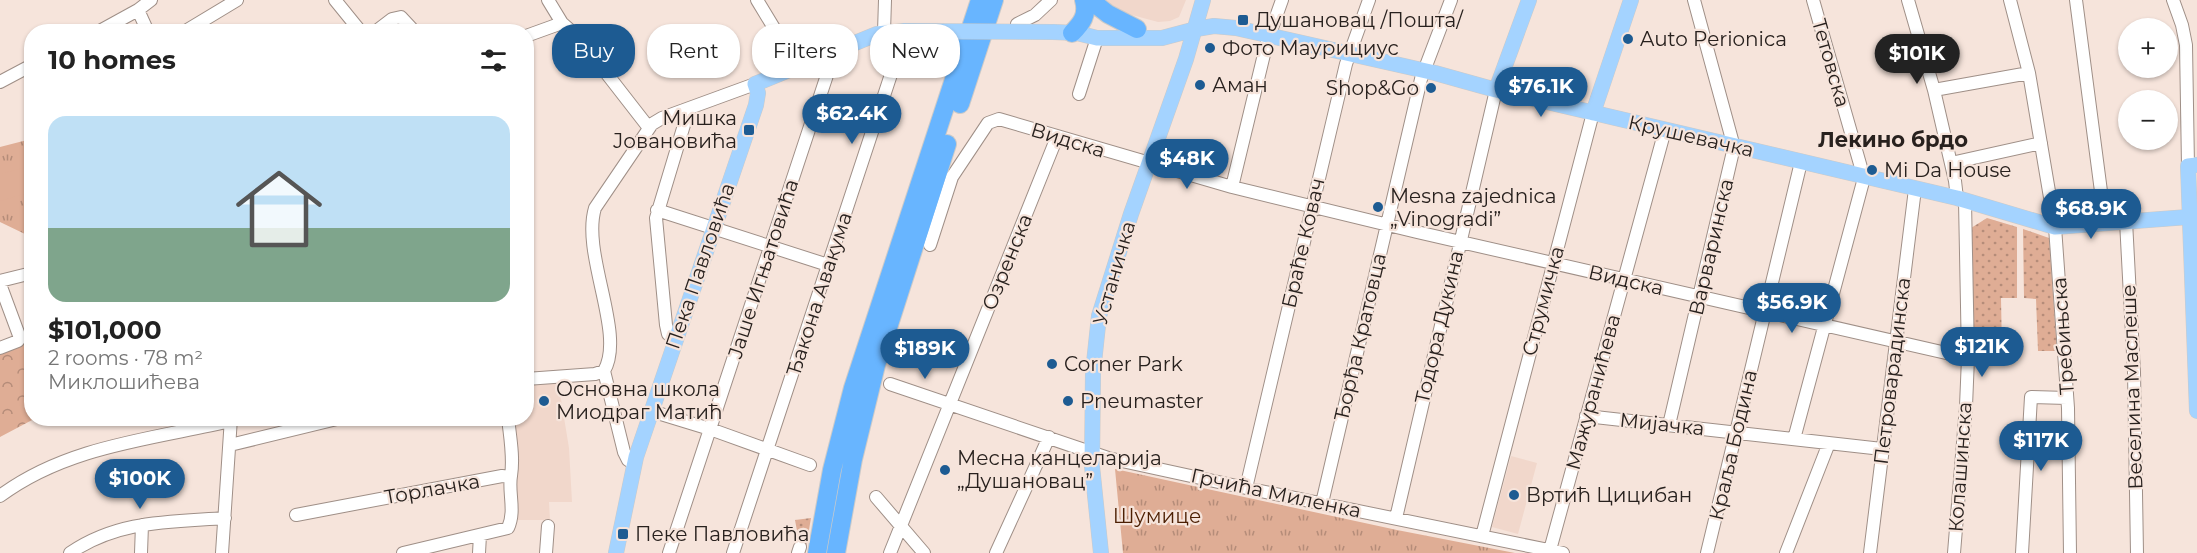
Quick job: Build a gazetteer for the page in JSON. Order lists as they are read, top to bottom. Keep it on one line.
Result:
{"streets":{"main road":["Крушевачка","Пека Павловића","Устаничка","Струмичка","Тодора Дукина"],"street":["Тетовска","Видска","Браће Ковач","Варваринска","Озренска","Јаше Игњатовића","Ђакона Авакума","Требињска","Ђорђа Кратовца","Петроварадинска","Веселина Маслеше","Мажуранићева","Мијачка","Краља Бодина","Колашинска","Торлачка","Грчића Миленка"]},"crossings":[["Тетовска","Крушевачка"],["Крушевачка","Браће Ковач"],["Крушевачка","Варваринска"],["Крушевачка","Устаничка"],["Крушевачка","Струмичка"],["Крушевачка","Тодора Дукина"],["Крушевачка","Требињска"],["Крушевачка","Ђорђа Кратовца"],["Крушевачка","Петроварадинска"],["Крушевачка","Веселина Маслеше"],["Крушевачка","Мажуранићева"],["Крушевачка","Краља Бодина"],["Крушевачка","Колашинска"],["Видска","Браће Ковач"],["Видска","Варваринска"],["Видска","Озренска"],["Видска","Устаничка"],["Видска","Струмичка"],["Видска","Тодора Дукина"],["Видска","Ђорђа Кратовца"],["Видска","Петроварадинска"],["Видска","Мажуранићева"],["Видска","Краља Бодина"],["Видска","Колашинска"],["Браће Ковач","Грчића Миленка"],["Варваринска","Мијачка"],["Озренска","Грчића Миленка"],["Устаничка","Грчића Миленка"],["Струмичка","Грчића Миленка"],["Тодора Дукина","Грчића Миленка"],["Ђорђа Кратовца","Грчића Миленка"],["Петроварадинска","Мијачка"],["Мажуранићева","Мијачка"],["Мажуранићева","Грчића Миленка"],["Мијачка","Краља Бодина"]],"districts":["Лекино брдо"],"parks":["Шумице"],"places":{"transit":["Душановац /Пошта/","Мишка Јовановића","Пеке Павловића"],"other":["Auto Perionica","Фото Маурициус","Аман","Shop&Go","Mi Da House","Mesna zajednica „Vinogradi”","Corner Park","Основна школа Миодраг Матић","Pneumaster","Месна канцеларија „Душановац”","Вртић Цицибан"]},"page":{"map_buttons":["+","−"],"chip":["Buy","Rent","Filters","New"],"heading":"10 homes","price":["$101K","$76.1K","$62.4K","$48K","$68.9K","$56.9K","$121K","$189K","$117K","$100K"],"list":[{"name":"$101,000","note":"2 rooms · 78 m² · Миклошићева"}]}}
